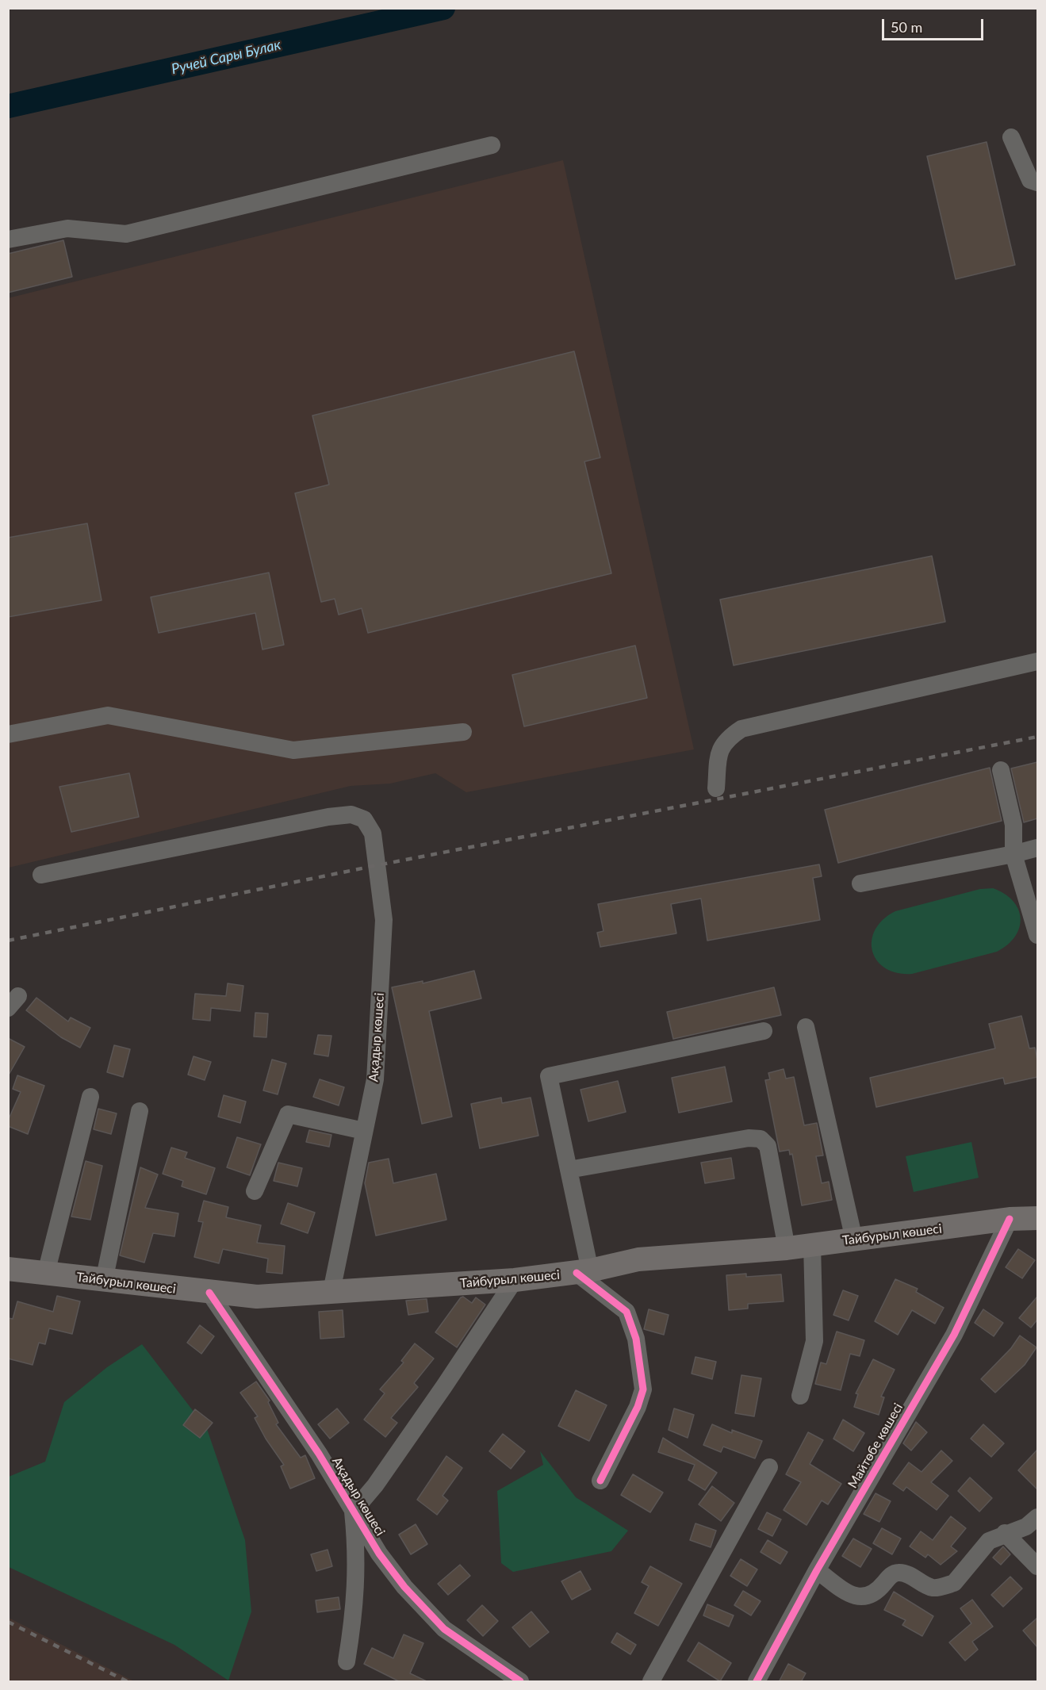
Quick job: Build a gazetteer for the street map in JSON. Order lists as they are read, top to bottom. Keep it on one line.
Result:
{"streets":{"main road":["Тайбурыл көшесі"],"street":["Ақадыр көшесі","Майтөбе көшесі"]},"crossings":[["Ақадыр көшесі","Тайбурыл көшесі"],["Тайбурыл көшесі","Майтөбе көшесі"]],"water":["Ручей Сары Булак"],"scale_bar":"50 m"}
